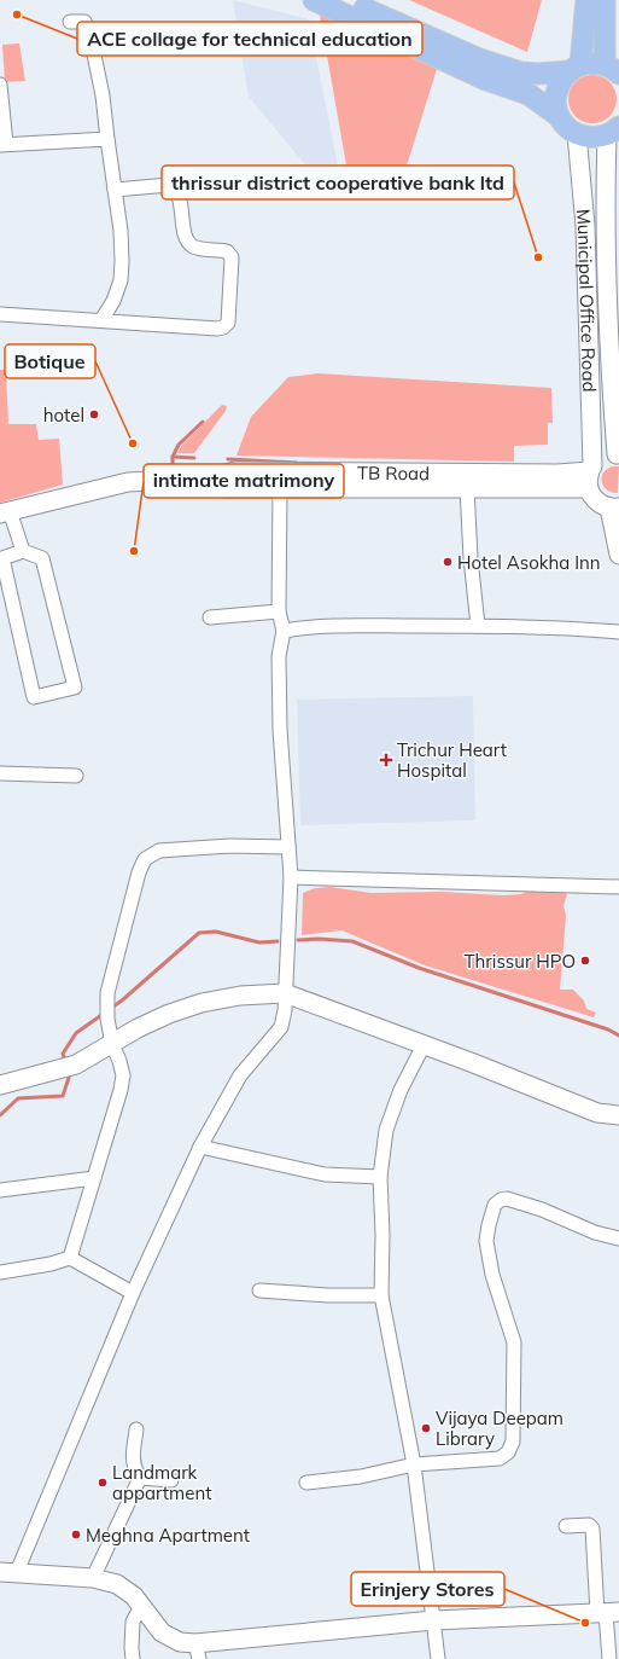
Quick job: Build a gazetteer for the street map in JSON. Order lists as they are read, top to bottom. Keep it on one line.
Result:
{"streets":{"main road":["Municipal Office Road","TB Road"]},"crossings":[["Municipal Office Road","TB Road"]],"places":{"other":["ACE collage for technical education","thrissur district cooperative bank ltd","hotel","Botique","intimate matrimony","Hotel Asokha Inn","Thrissur HPO","Vijaya Deepam Library","Landmark appartment","Meghna Apartment","Erinjery Stores"],"health":["Trichur Heart Hospital"]}}
